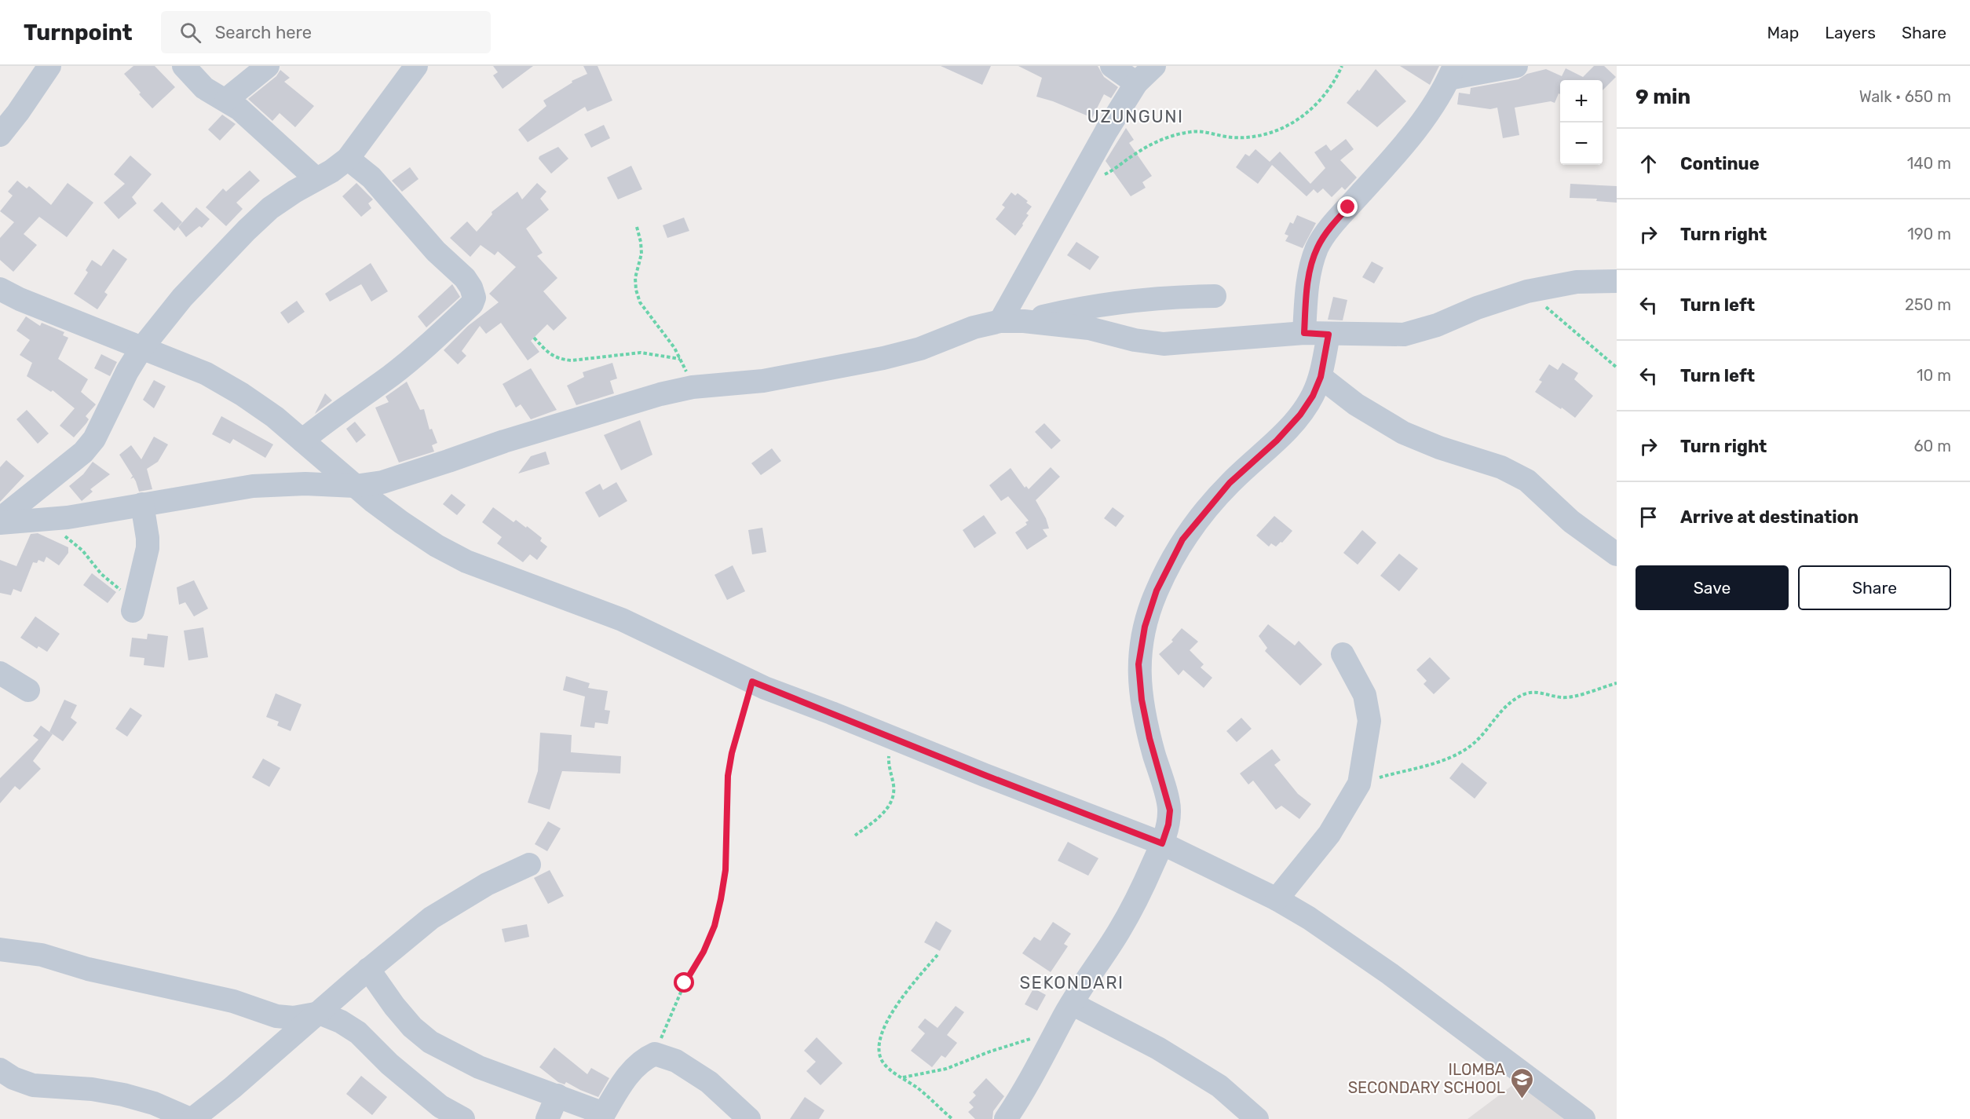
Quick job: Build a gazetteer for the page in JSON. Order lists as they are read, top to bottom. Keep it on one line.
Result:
{"districts":["UZUNGUNI","SEKONDARI"],"places":{"school or university":["ILOMBA SECONDARY SCHOOL"]},"page":{"header":"Turnpoint","search":"Search here","nav":["Map","Layers","Share"],"heading":["9 min","Walk · 650 m"],"map_buttons":["+","−"],"list":[["Continue","140 m"],["Turn right","190 m"],["Turn left","250 m"],["Turn left","10 m"],["Turn right","60 m"],"Arrive at destination"],"buttons":["Save","Share"]}}
